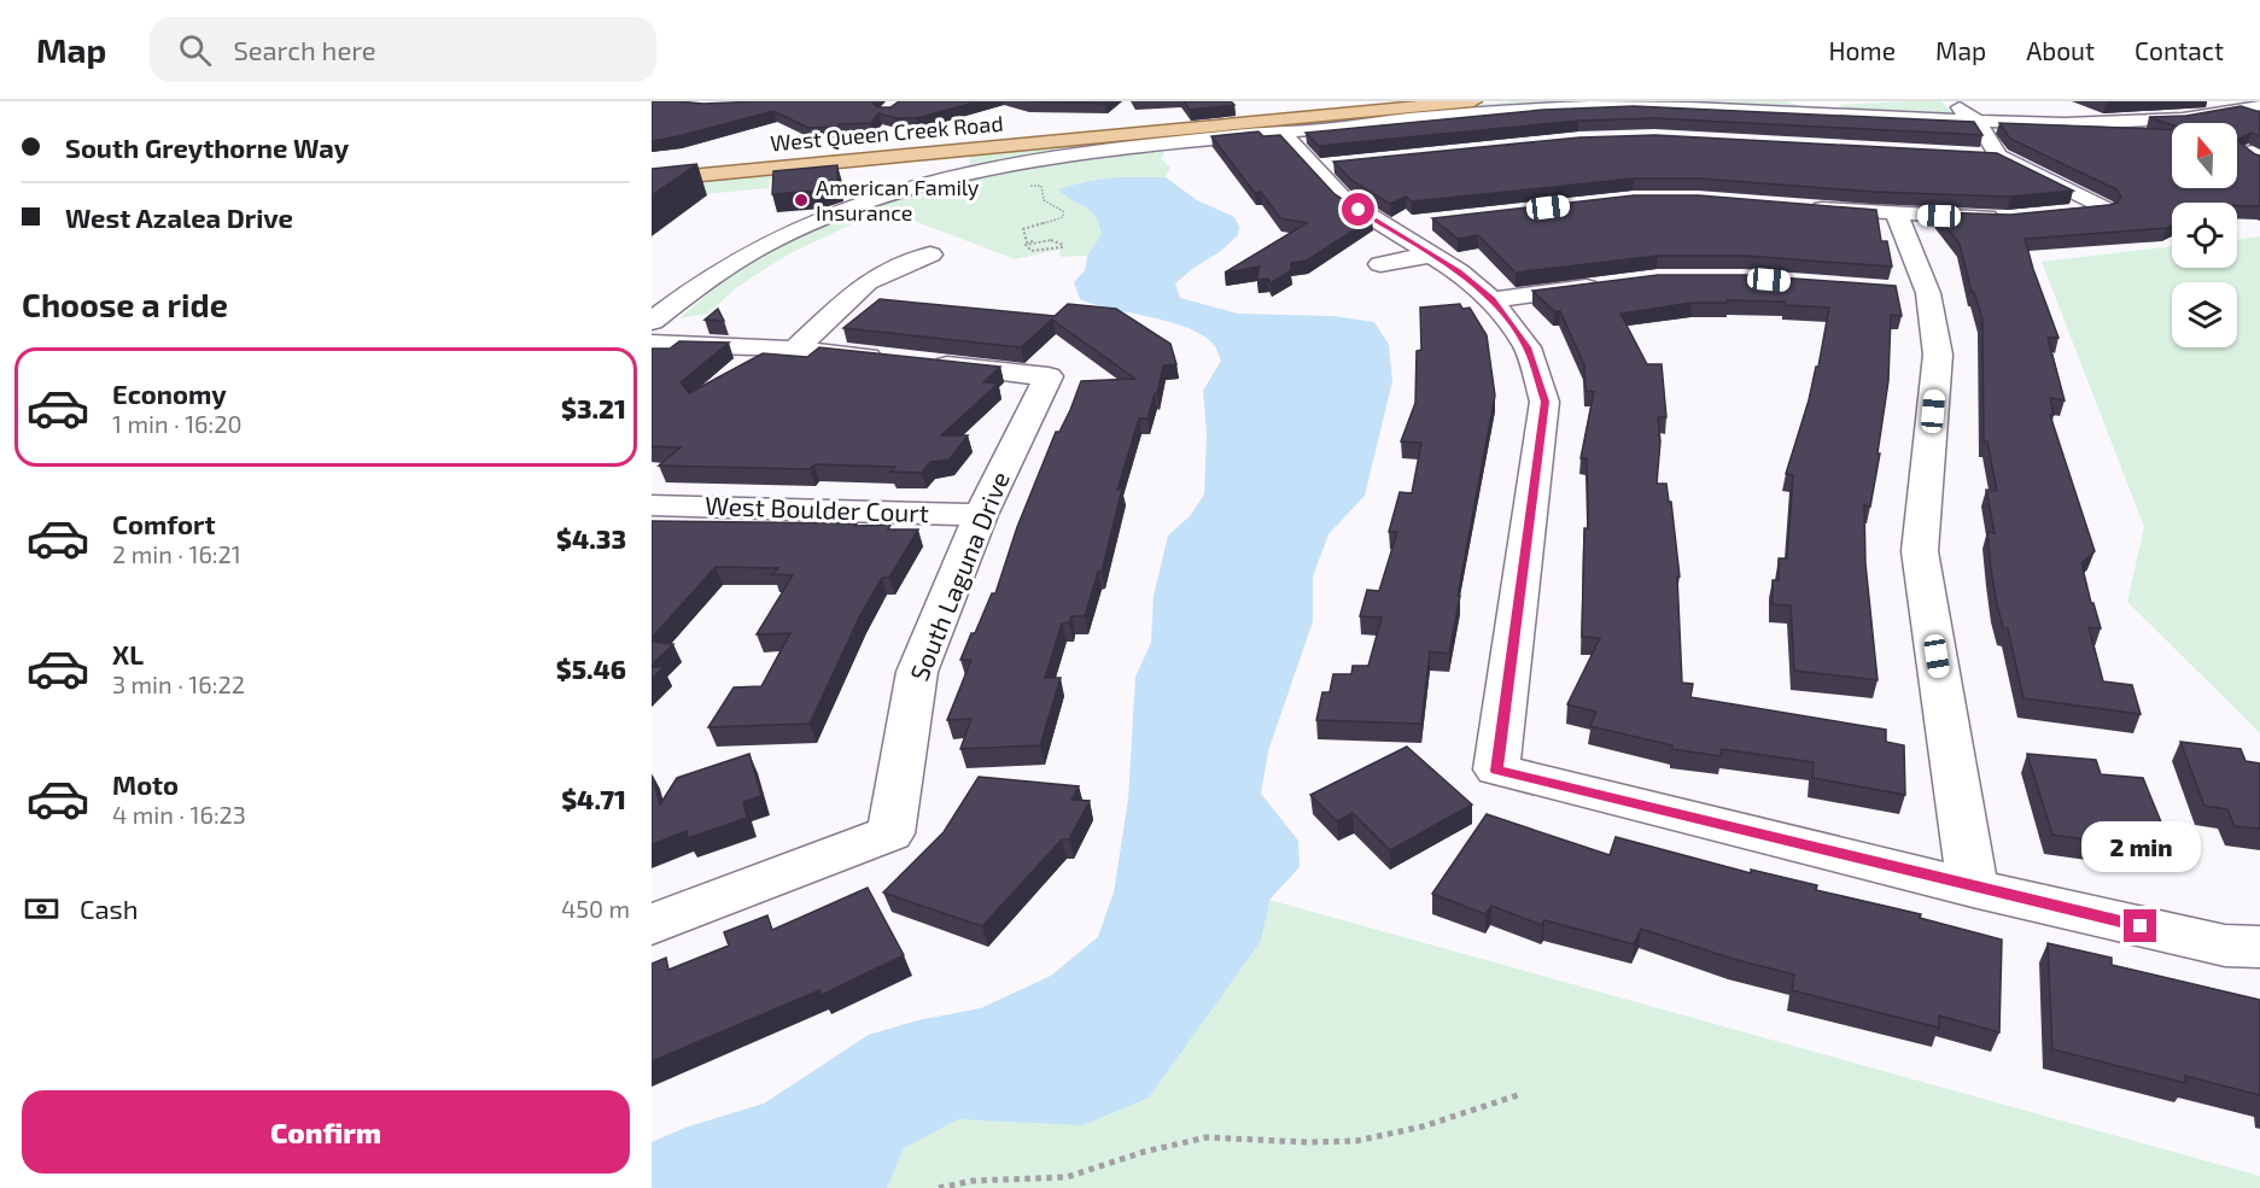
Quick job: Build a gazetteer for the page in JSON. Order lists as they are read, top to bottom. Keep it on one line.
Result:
{"streets":{"main road":["West Queen Creek Road"],"street":["West Boulder Court","South Laguna Drive"]},"crossings":[["West Boulder Court","South Laguna Drive"]],"places":["American Family Insurance"],"north":"top","page":{"header":"Map","search":"Search here","nav":["Home","Map","About","Contact"],"banner":["South Greythorne Way","West Azalea Drive"],"heading":"Choose a ride","list":[{"name":"Economy","note":"1 min · 16:20","value":"$3.21"},{"name":"Comfort","note":"2 min · 16:21","value":"$4.33"},{"name":"XL","note":"3 min · 16:22","value":"$5.46"},{"name":"Moto","note":"4 min · 16:23","value":"$4.71"}],"bubble":"2 min","pay":["Cash","450 m"],"buttons":"Confirm"}}
